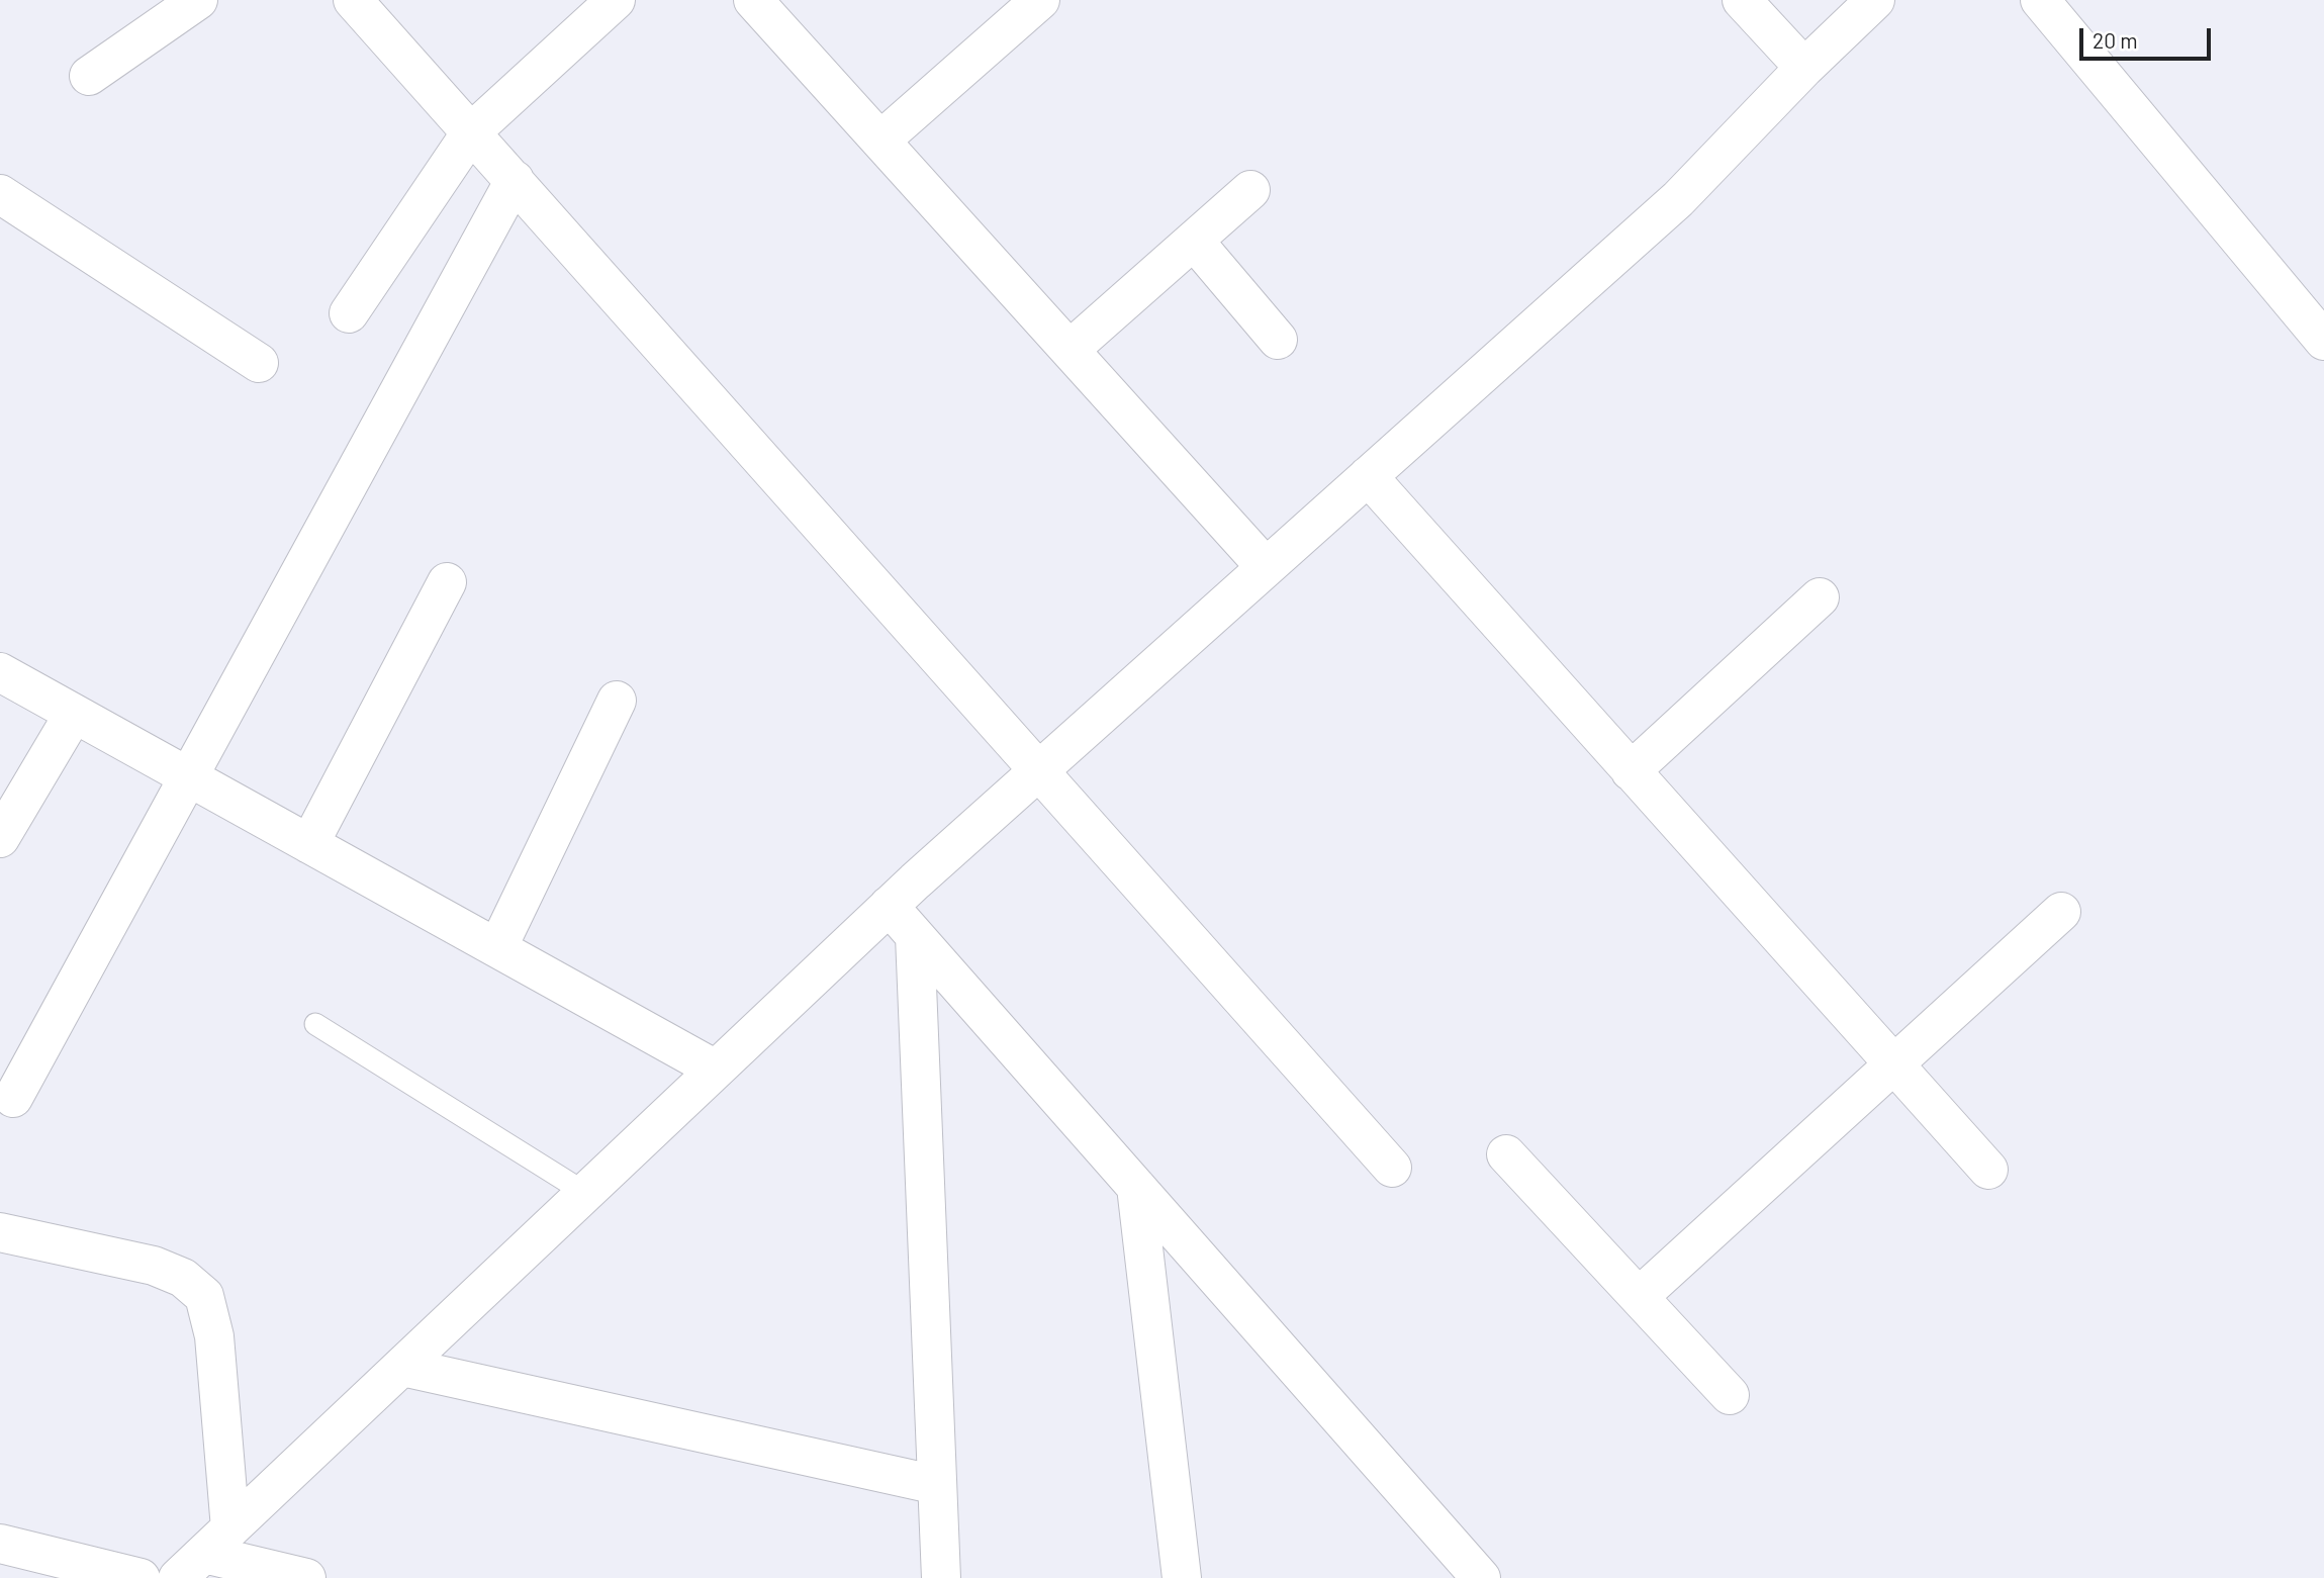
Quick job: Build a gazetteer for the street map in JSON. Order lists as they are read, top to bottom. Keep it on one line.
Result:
{"scale_bar":"20 m"}
